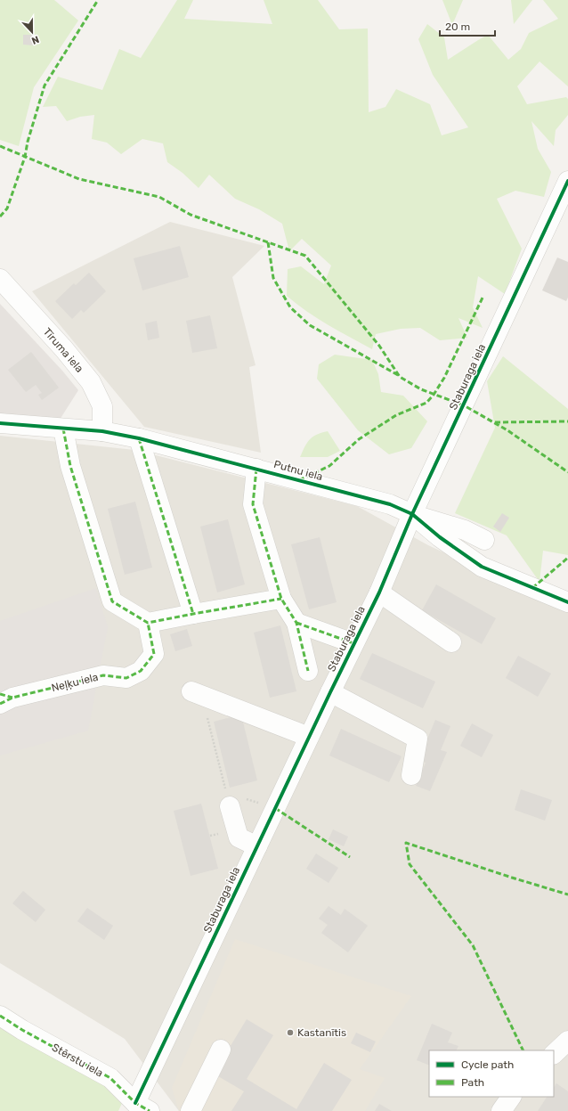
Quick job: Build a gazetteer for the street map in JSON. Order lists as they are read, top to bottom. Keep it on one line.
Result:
{"streets":{"street":["Tīruma iela","Staburaga iela","Putnu iela","Neļķu iela","Stērstu iela"]},"crossings":[["Tīruma iela","Putnu iela"],["Staburaga iela","Putnu iela"],["Staburaga iela","Stērstu iela"]],"places":["Kastanītis"],"legend":["Cycle path","Path"],"scale_bar":"20 m","north":"bottom"}
